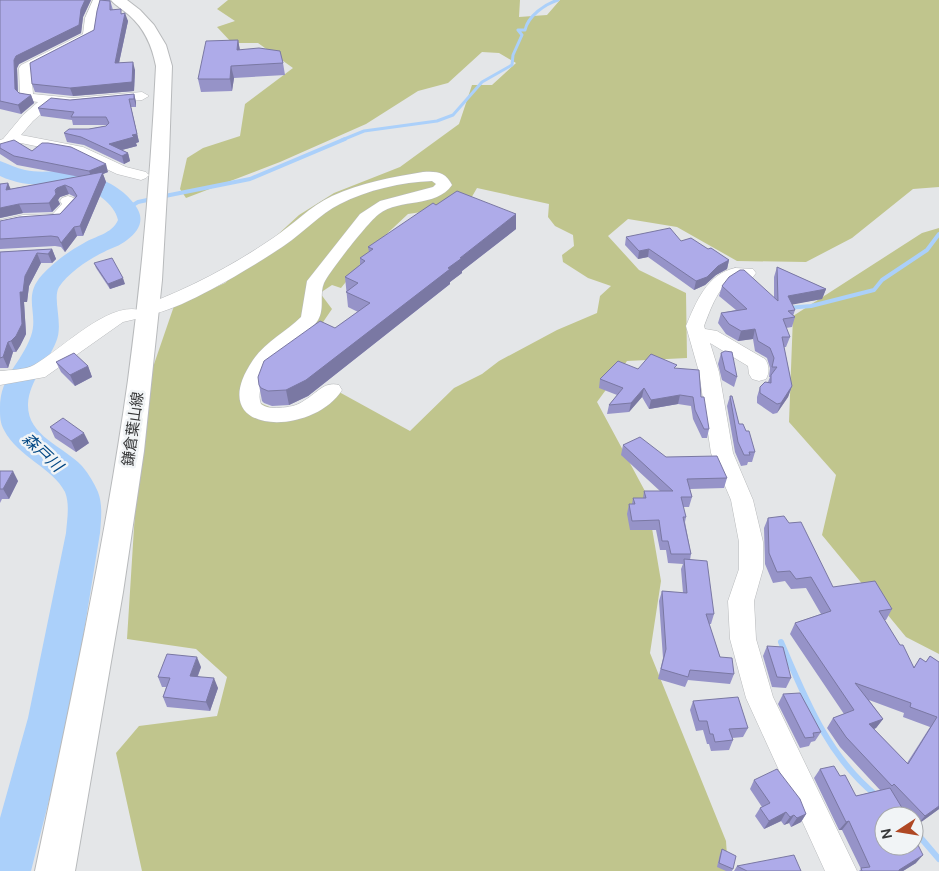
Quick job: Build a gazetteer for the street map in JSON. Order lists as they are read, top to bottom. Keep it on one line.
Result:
{"streets":{"main road":["鎌倉葉山線"]},"water":["森戸川"],"north":"left"}
